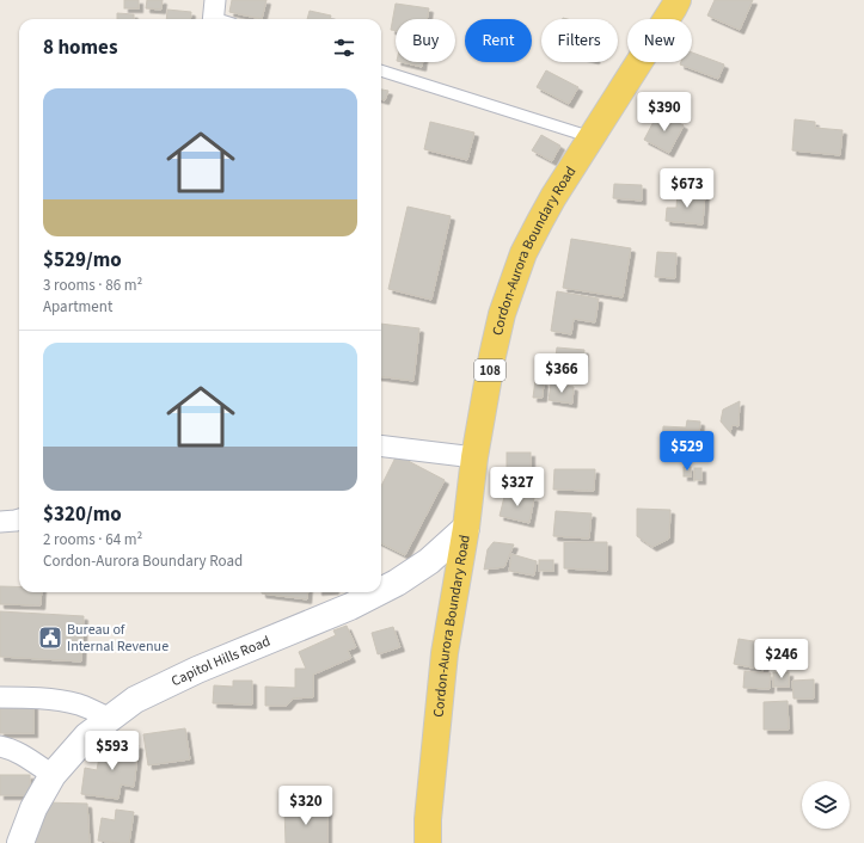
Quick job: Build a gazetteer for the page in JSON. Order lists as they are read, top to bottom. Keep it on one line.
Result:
{"streets":{"main road":["Cordon-Aurora Boundary Road","108"],"street":["Capitol Hills Road"]},"crossings":[["Cordon-Aurora Boundary Road","Capitol Hills Road"]],"places":{"public building":["Bureau of Internal Revenue"]},"page":{"chip":["Buy","Rent","Filters","New"],"heading":"8 homes","list":[{"name":"$529/mo","note":"3 rooms · 86 m² · Apartment"},{"name":"$320/mo","note":"2 rooms · 64 m² · Cordon-Aurora Boundary Road"}],"price":["$390","$673","$366","$529","$327","$246","$593","$320"]}}
